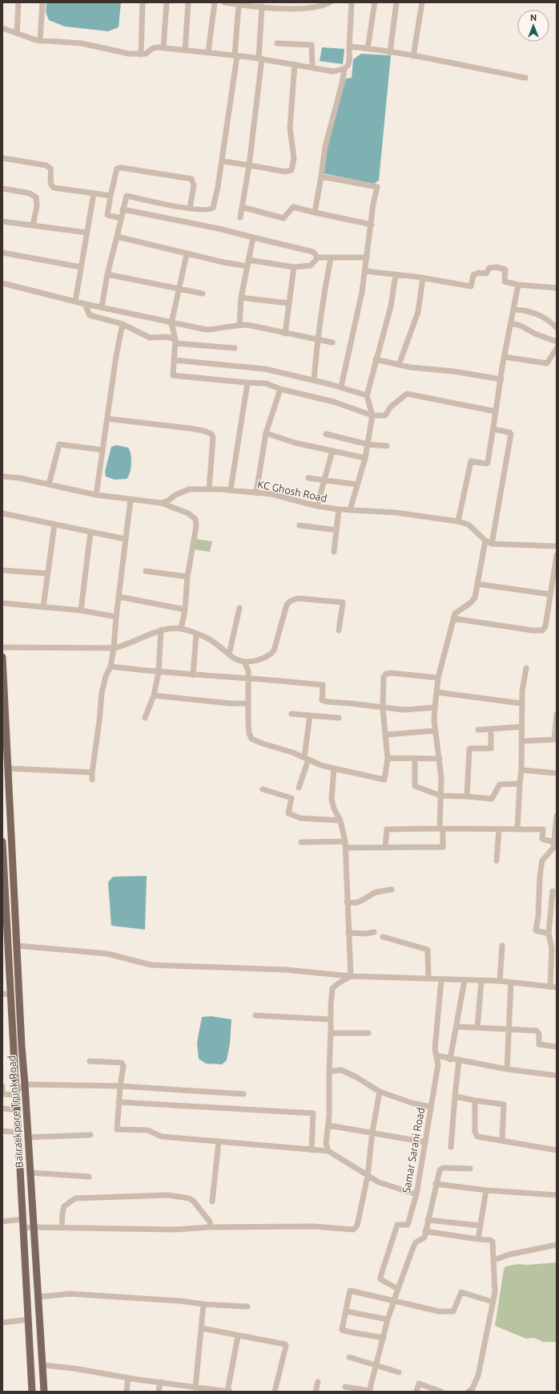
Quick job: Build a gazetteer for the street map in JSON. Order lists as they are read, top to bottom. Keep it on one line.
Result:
{"streets":{"main road":["Barrackpore Trunk Road"],"street":["KC Ghosh Road","Samar Sarani Road"]},"north":"top"}
